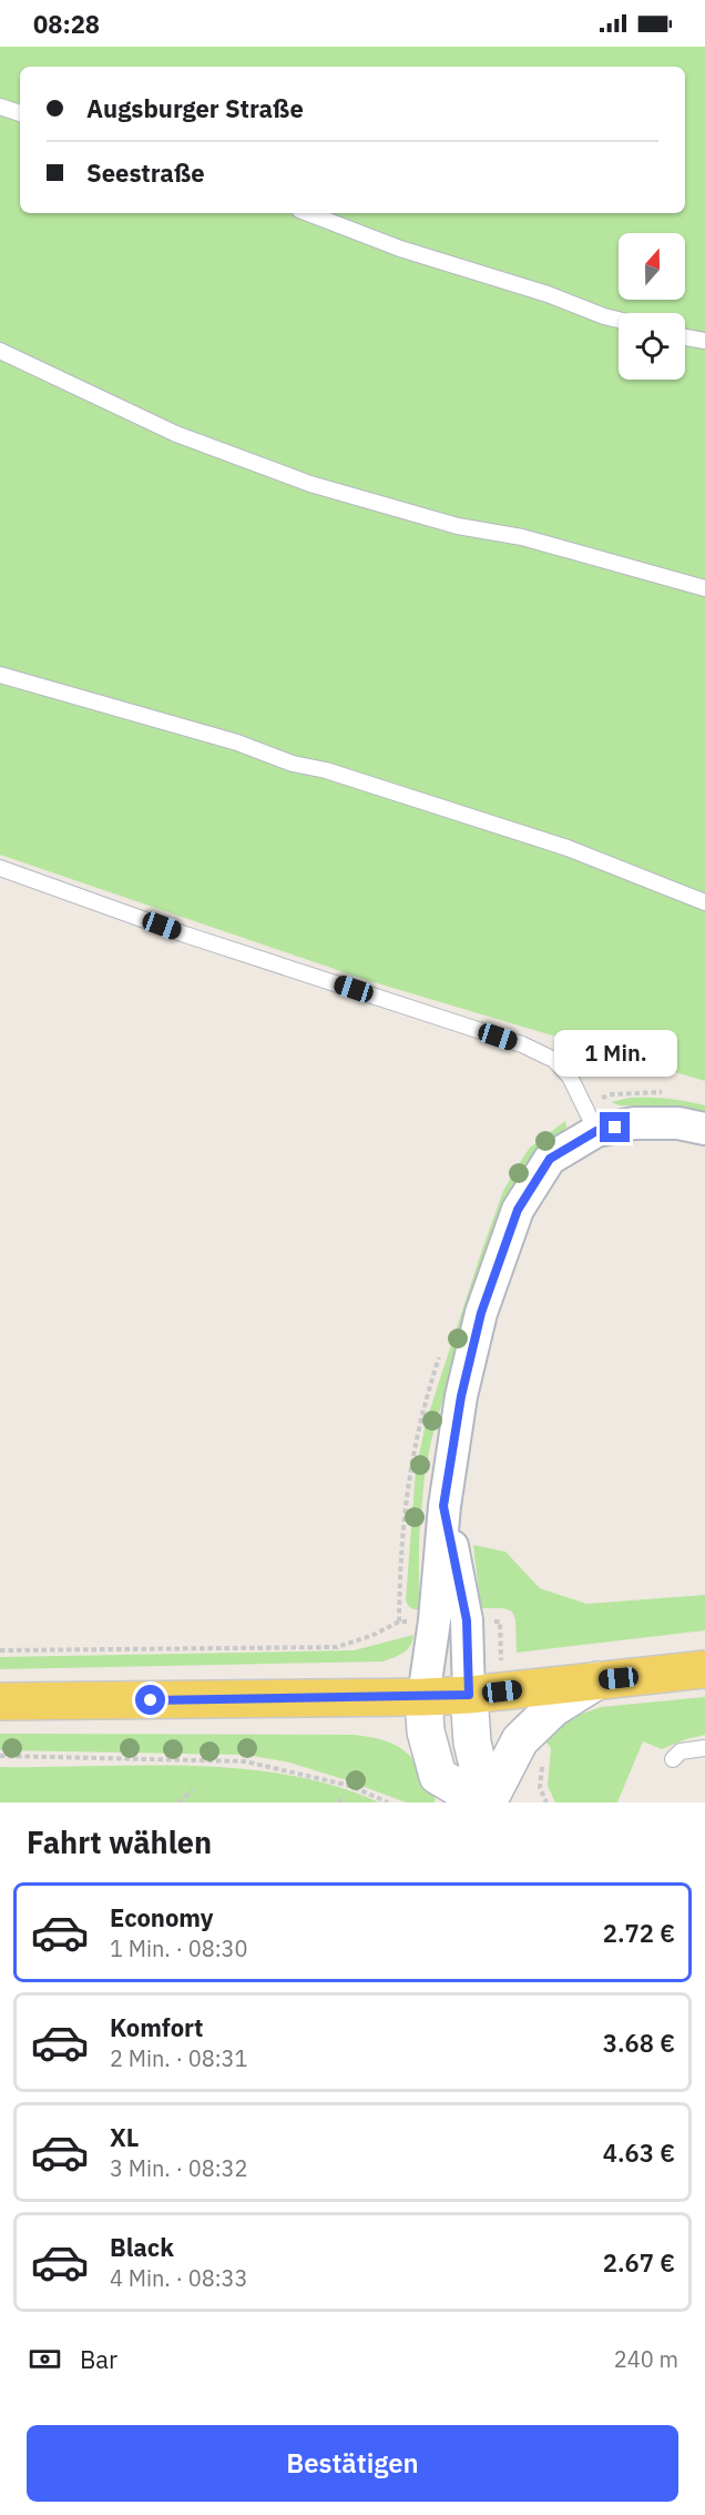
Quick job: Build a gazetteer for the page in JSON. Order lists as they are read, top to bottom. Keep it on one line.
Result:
{"north":"top","page":{"status":"08:28","banner":["Augsburger Straße","Seestraße"],"bubble":"1 Min.","heading":"Fahrt wählen","list":[{"name":"Economy","note":"1 Min. · 08:30","value":"2.72 €"},{"name":"Komfort","note":"2 Min. · 08:31","value":"3.68 €"},{"name":"XL","note":"3 Min. · 08:32","value":"4.63 €"},{"name":"Black","note":"4 Min. · 08:33","value":"2.67 €"}],"pay":["Bar","240 m"],"buttons":"Bestätigen"}}
